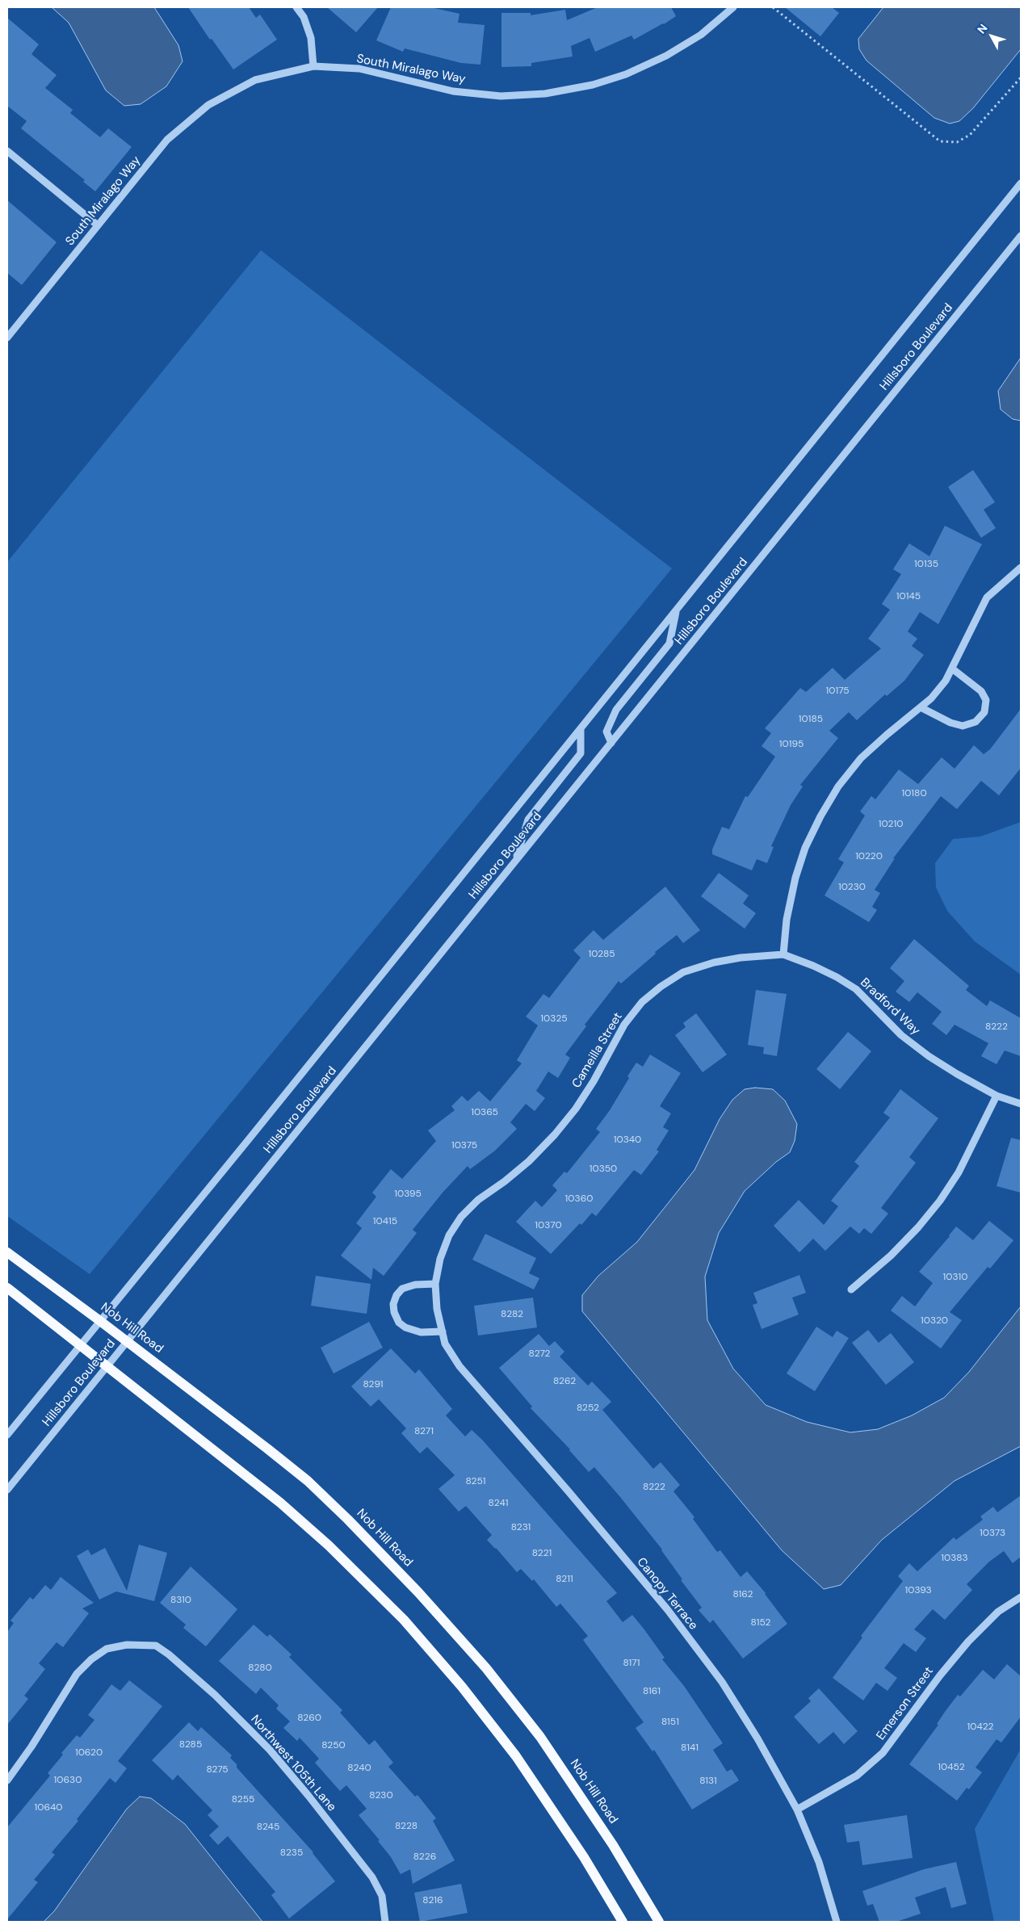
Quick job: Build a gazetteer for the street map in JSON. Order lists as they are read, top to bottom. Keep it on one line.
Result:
{"streets":{"main road":["Nob Hill Road"],"street":["South Miralago Way","Hillsboro Boulevard","Bradford Way","Cameilla Street","Canopy Terrace","Emerson Street","Northwest 105th Lane"]},"crossings":[["Hillsboro Boulevard","Nob Hill Road"],["Bradford Way","Cameilla Street"],["Cameilla Street","Canopy Terrace"],["Canopy Terrace","Emerson Street"]],"house_numbers":["10135","10145","10175","10185","10195","10180","10210","10220","10230","10285","10325","8222","10365","10340","10375","10350","10395","10360","10415","10370","10310","8282","10320","8272","8262","8291","8252","8271","8251","8222","8241","8231","10373","8221","10383","8211","10393","8162","8310","8152","8171","8280","8161","8260","8151","10422","8285","8250","8141","10620","10452","8240","8275","10630","8131","8230","8255","10640","8228","8245","8235","8226","8216"],"north":"top left"}
